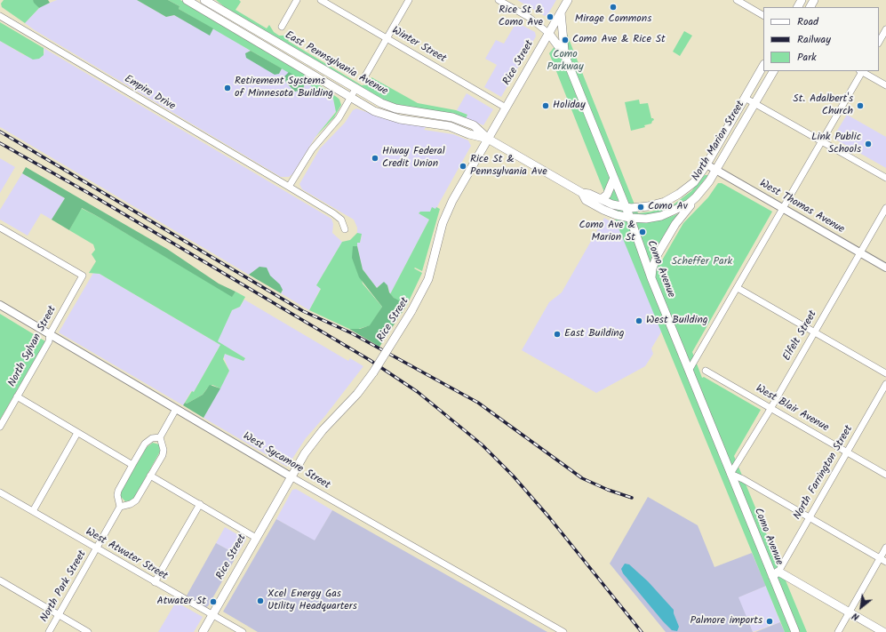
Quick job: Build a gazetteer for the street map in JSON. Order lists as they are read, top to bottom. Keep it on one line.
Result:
{"streets":{"main road":["Rice Street","East Pennsylvania Avenue","North Marion Street","Como Avenue"],"street":["Winter Street","Empire Drive","West Thomas Avenue","Elfelt Street","North Sylvan Street","West Blair Avenue","West Sycamore Street","North Farrington Street","West Atwater Street","North Park Street"]},"crossings":[["Winter Street","Rice Street"],["Rice Street","East Pennsylvania Avenue"],["Rice Street","Como Avenue"],["Rice Street","West Sycamore Street"],["Rice Street","West Atwater Street"],["North Marion Street","West Thomas Avenue"],["North Marion Street","Como Avenue"],["West Thomas Avenue","Elfelt Street"],["Como Avenue","Elfelt Street"],["Como Avenue","North Farrington Street"],["Elfelt Street","West Blair Avenue"],["North Sylvan Street","West Sycamore Street"],["West Blair Avenue","North Farrington Street"],["West Atwater Street","North Park Street"]],"parks":["Como Parkway","Scheffer Park"],"places":["Mirage Commons","Rice St & Como Ave","Como Ave & Rice St","Retirement Systems of Minnesota Building","Holiday","St. Adalbert's Church","Link Public Schools","Hiway Federal Credit Union","Rice St & Pennsylvania Ave","Como Av","Como Ave & Marion St","West Building","East Building","Xcel Energy Gas Utility Headquarters","Atwater St","Palmore imports"],"legend":["Road","Railway","Park"],"north":"bottom left"}
